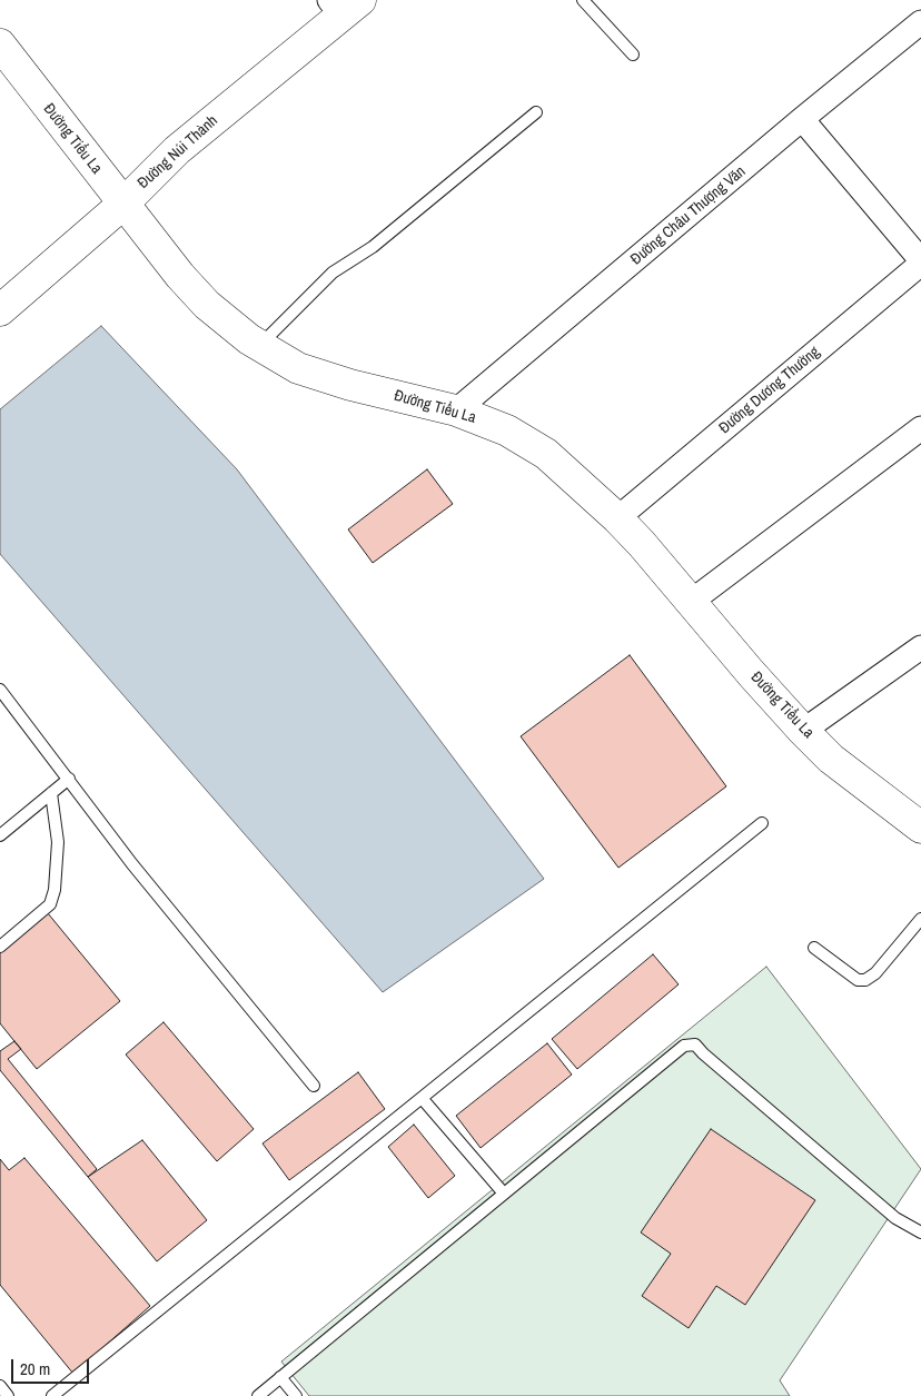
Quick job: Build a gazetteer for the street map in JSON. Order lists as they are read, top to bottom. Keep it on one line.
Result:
{"streets":{"main road":["Đường Tiểu La","Đường Núi Thành"],"street":["Đường Châu Thượng Văn","Đường Dương Thường"]},"crossings":[["Đường Tiểu La","Đường Núi Thành"],["Đường Tiểu La","Đường Châu Thượng Văn"],["Đường Tiểu La","Đường Dương Thường"],["Đường Châu Thượng Văn","Đường Dương Thường"]],"scale_bar":"20 m"}
